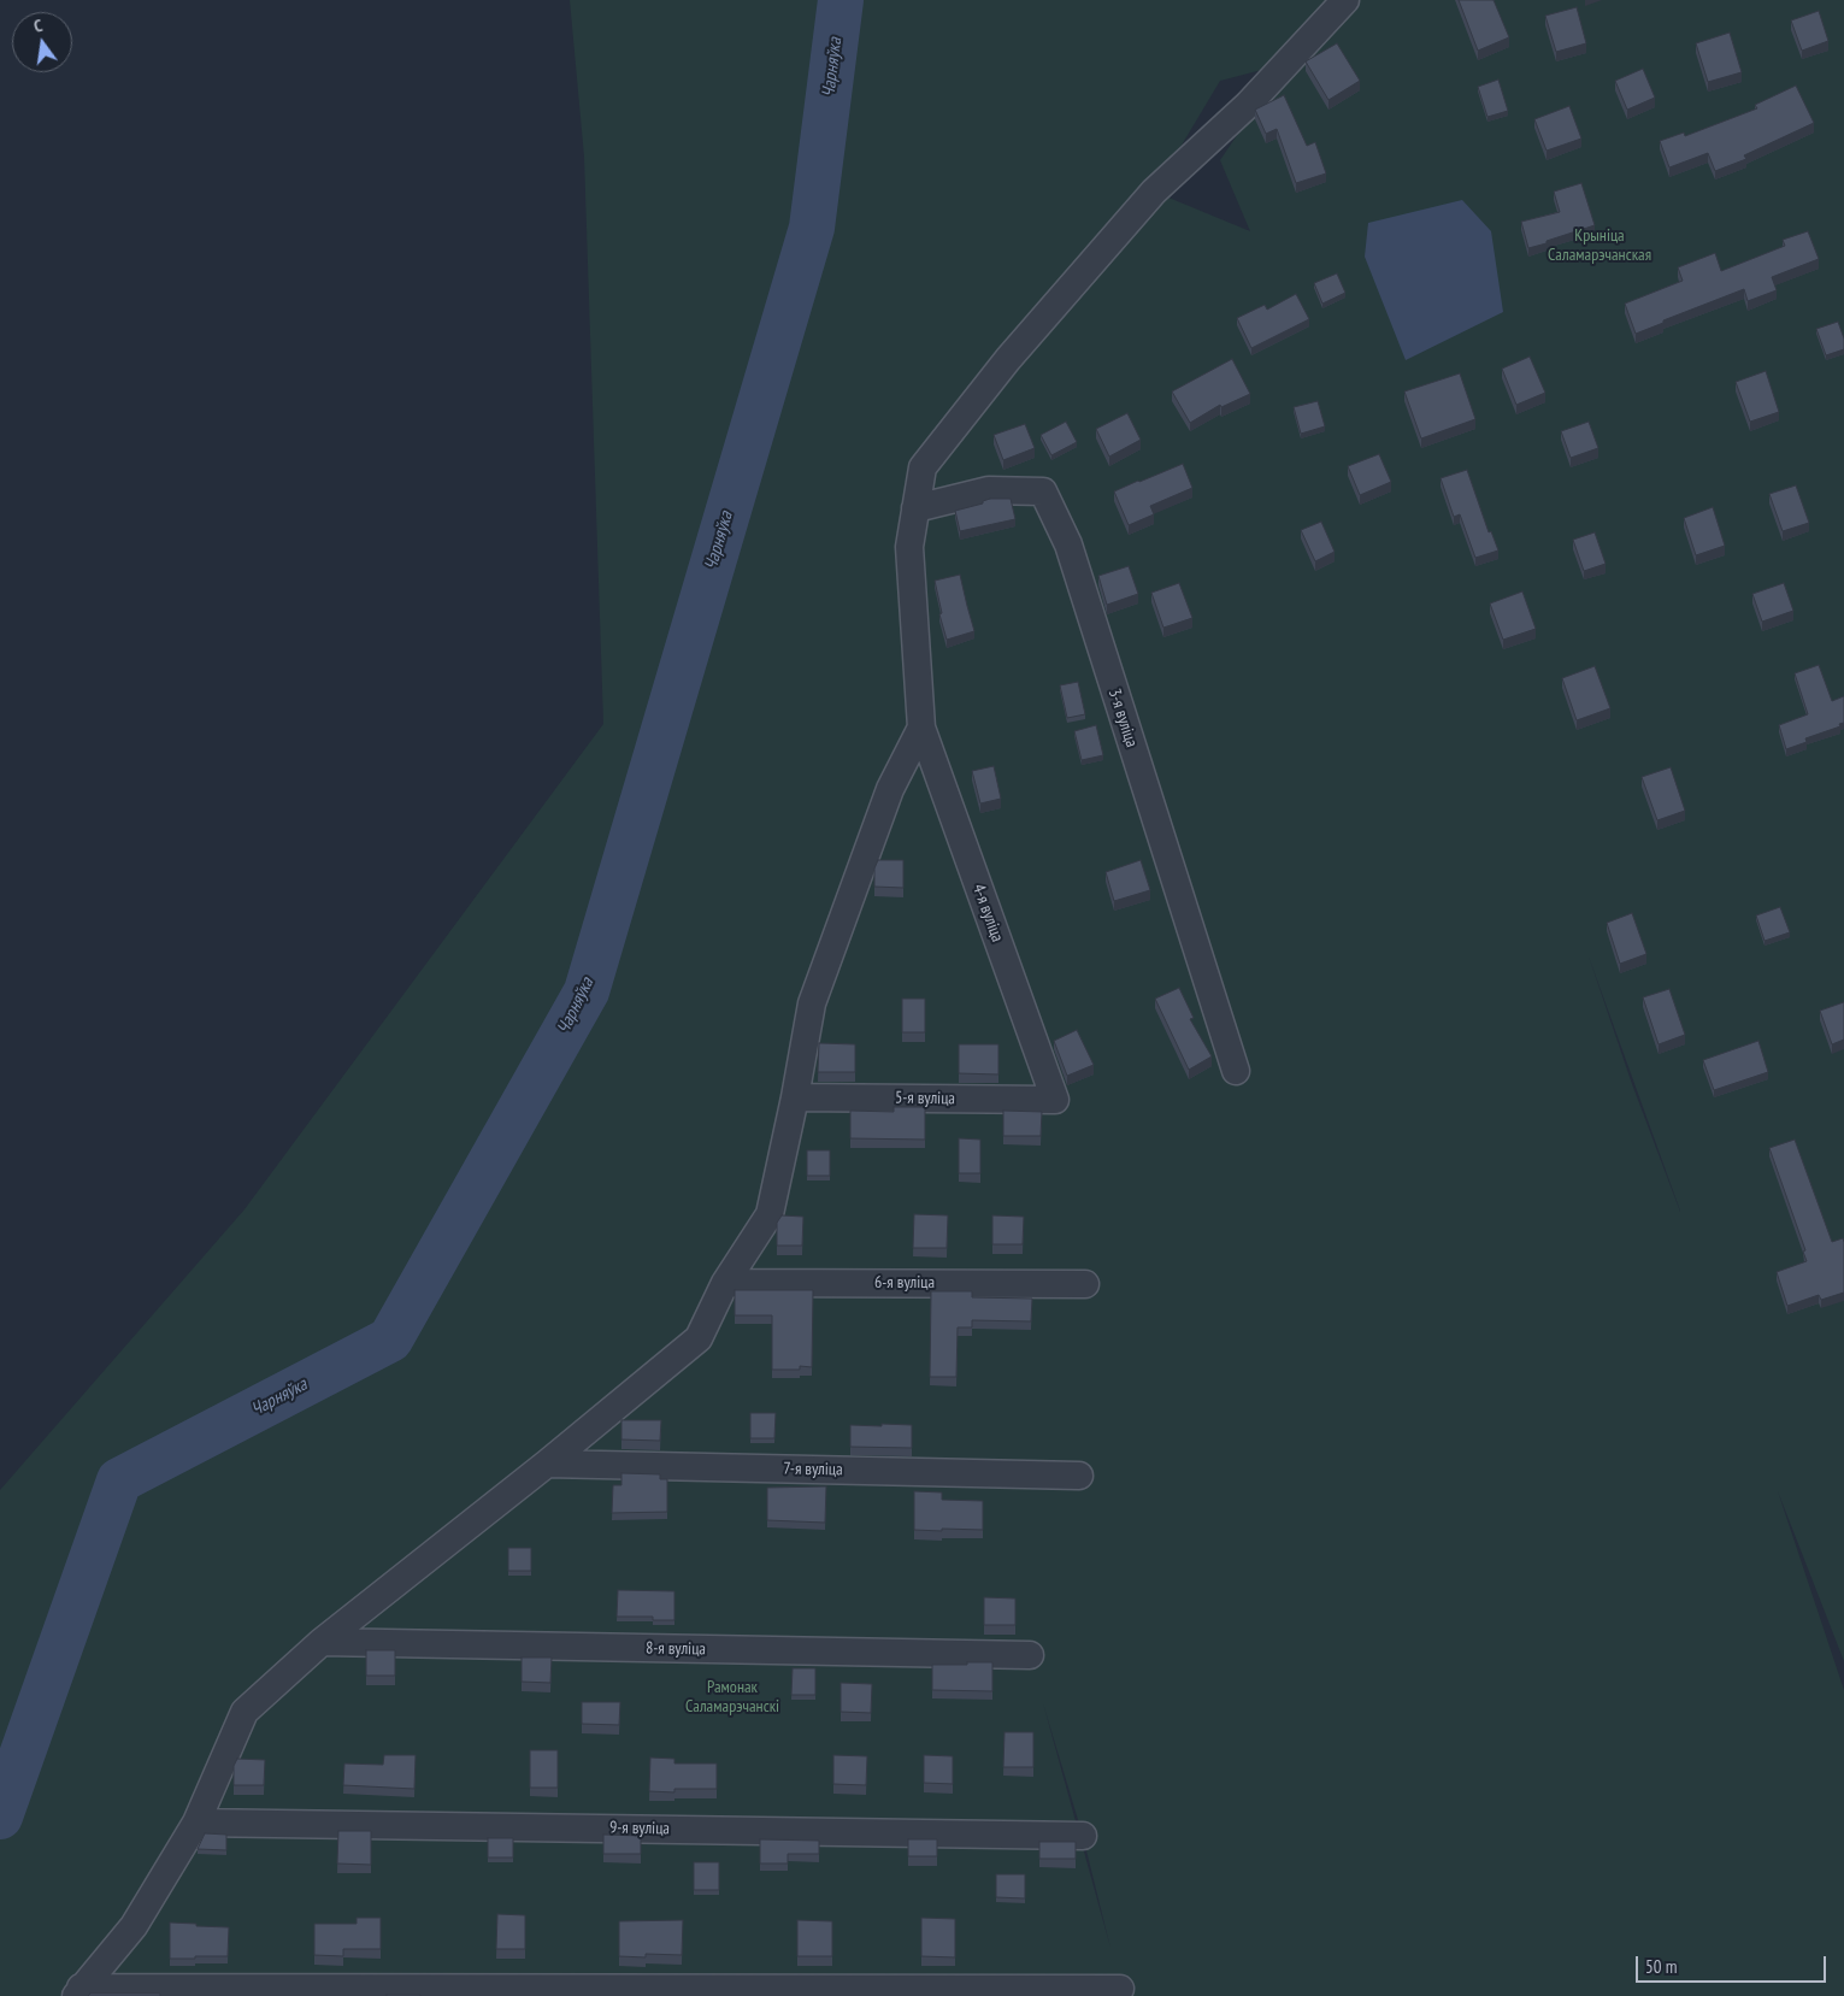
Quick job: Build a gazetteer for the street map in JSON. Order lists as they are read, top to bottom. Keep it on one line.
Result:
{"streets":{"street":["3-я вуліца","4-я вуліца","5-я вуліца","6-я вуліца","7-я вуліца","8-я вуліца","9-я вуліца"]},"crossings":[["4-я вуліца","5-я вуліца"]],"water":["Чарняўка"],"parks":["Крыніца Саламарэчанская","Рамонак Саламарэчанскі"],"scale_bar":"50 m","north":"top"}
